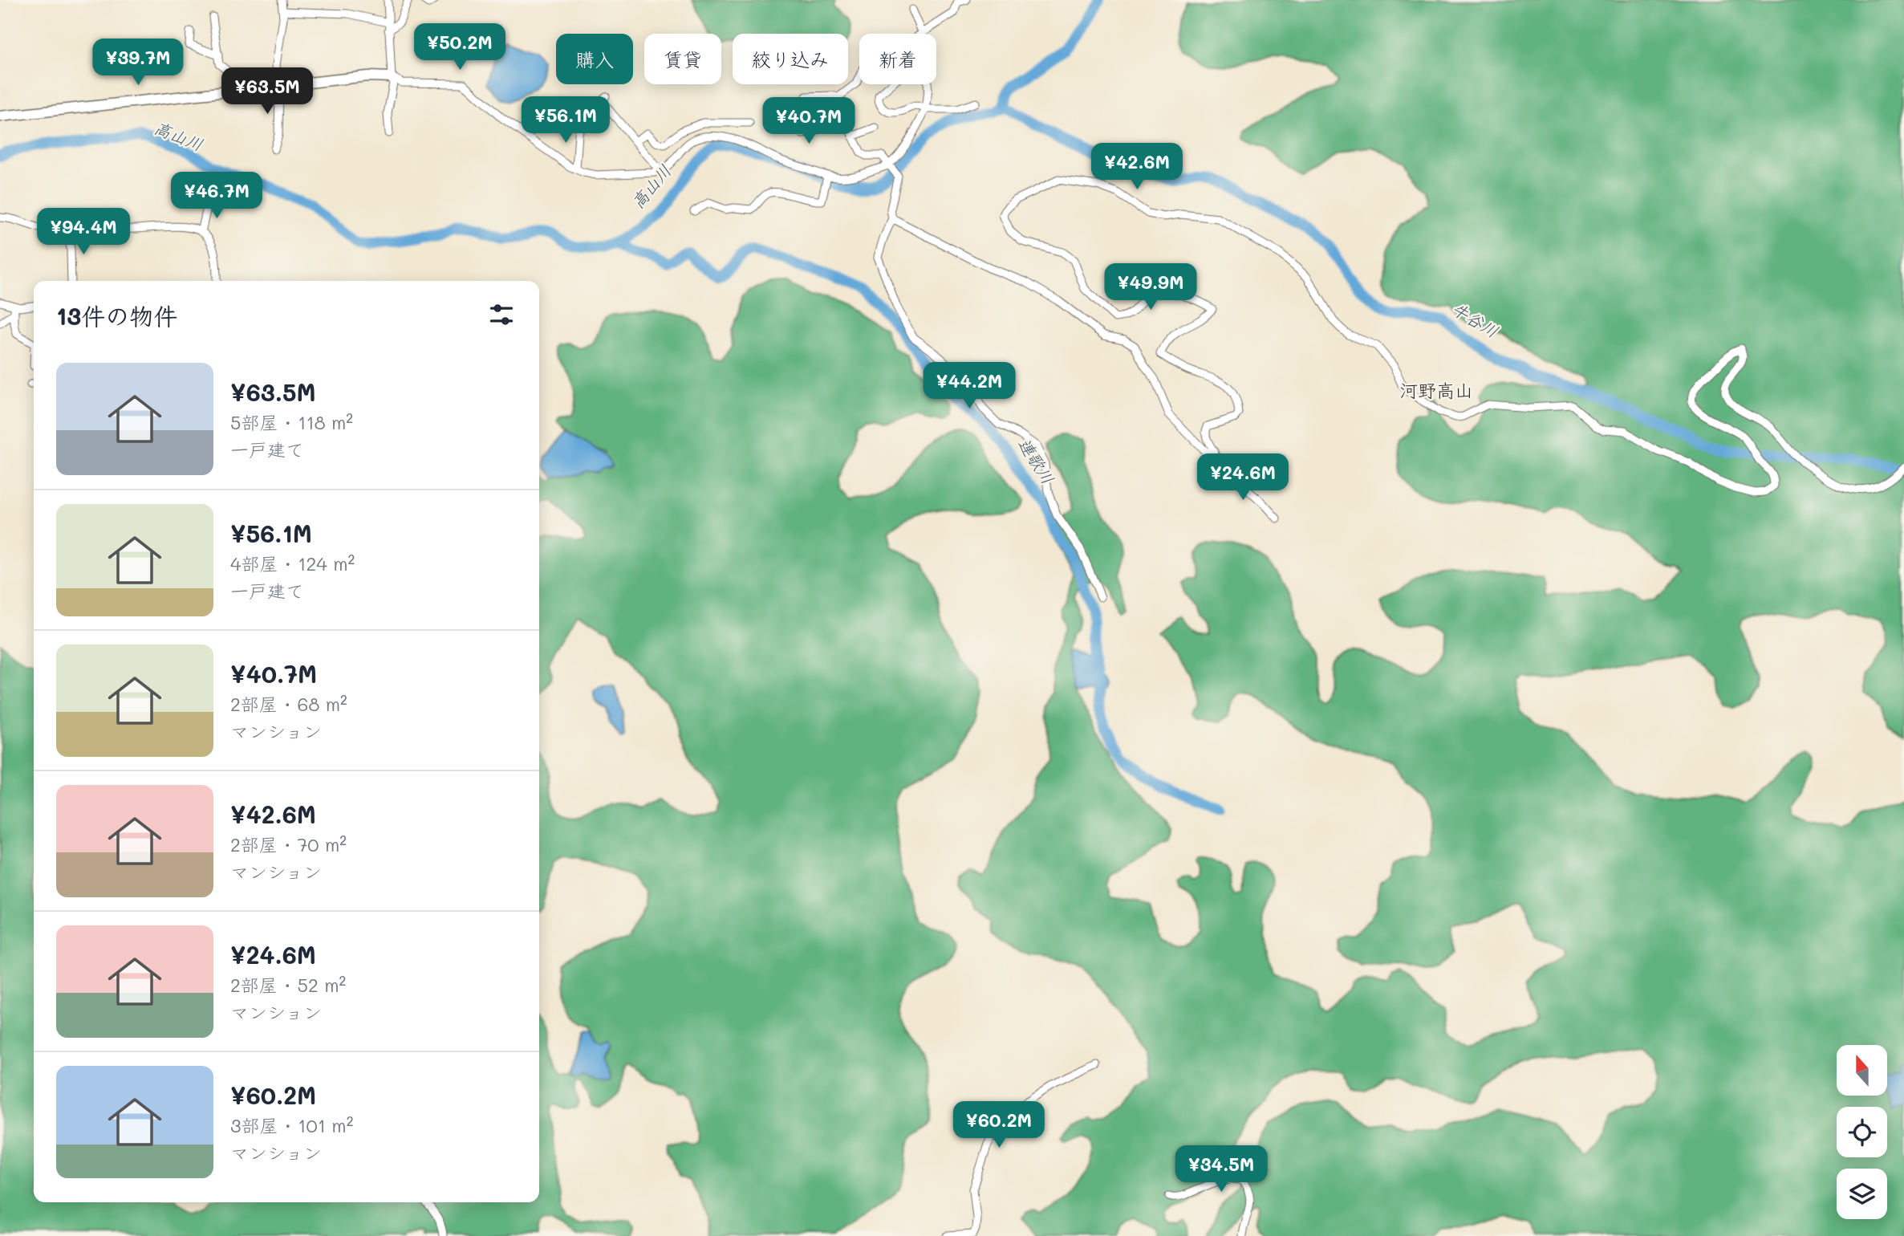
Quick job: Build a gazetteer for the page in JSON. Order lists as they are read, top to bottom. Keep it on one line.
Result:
{"districts":["河野高山"],"water":["高山川","牛谷川","連歌川"],"north":"top","page":{"price":["¥50.2M","¥39.7M","¥63.5M","¥56.1M","¥40.7M","¥42.6M","¥46.7M","¥94.4M","¥49.9M","¥44.2M","¥24.6M","¥60.2M","¥34.5M"],"chip":["購入","賃貸","絞り込み","新着"],"heading":"13件の物件","list":[{"name":"¥63.5M","note":"5部屋 · 118 m² · 一戸建て"},{"name":"¥56.1M","note":"4部屋 · 124 m² · 一戸建て"},{"name":"¥40.7M","note":"2部屋 · 68 m² · マンション"},{"name":"¥42.6M","note":"2部屋 · 70 m² · マンション"},{"name":"¥24.6M","note":"2部屋 · 52 m² · マンション"},{"name":"¥60.2M","note":"3部屋 · 101 m² · マンション"}]}}
